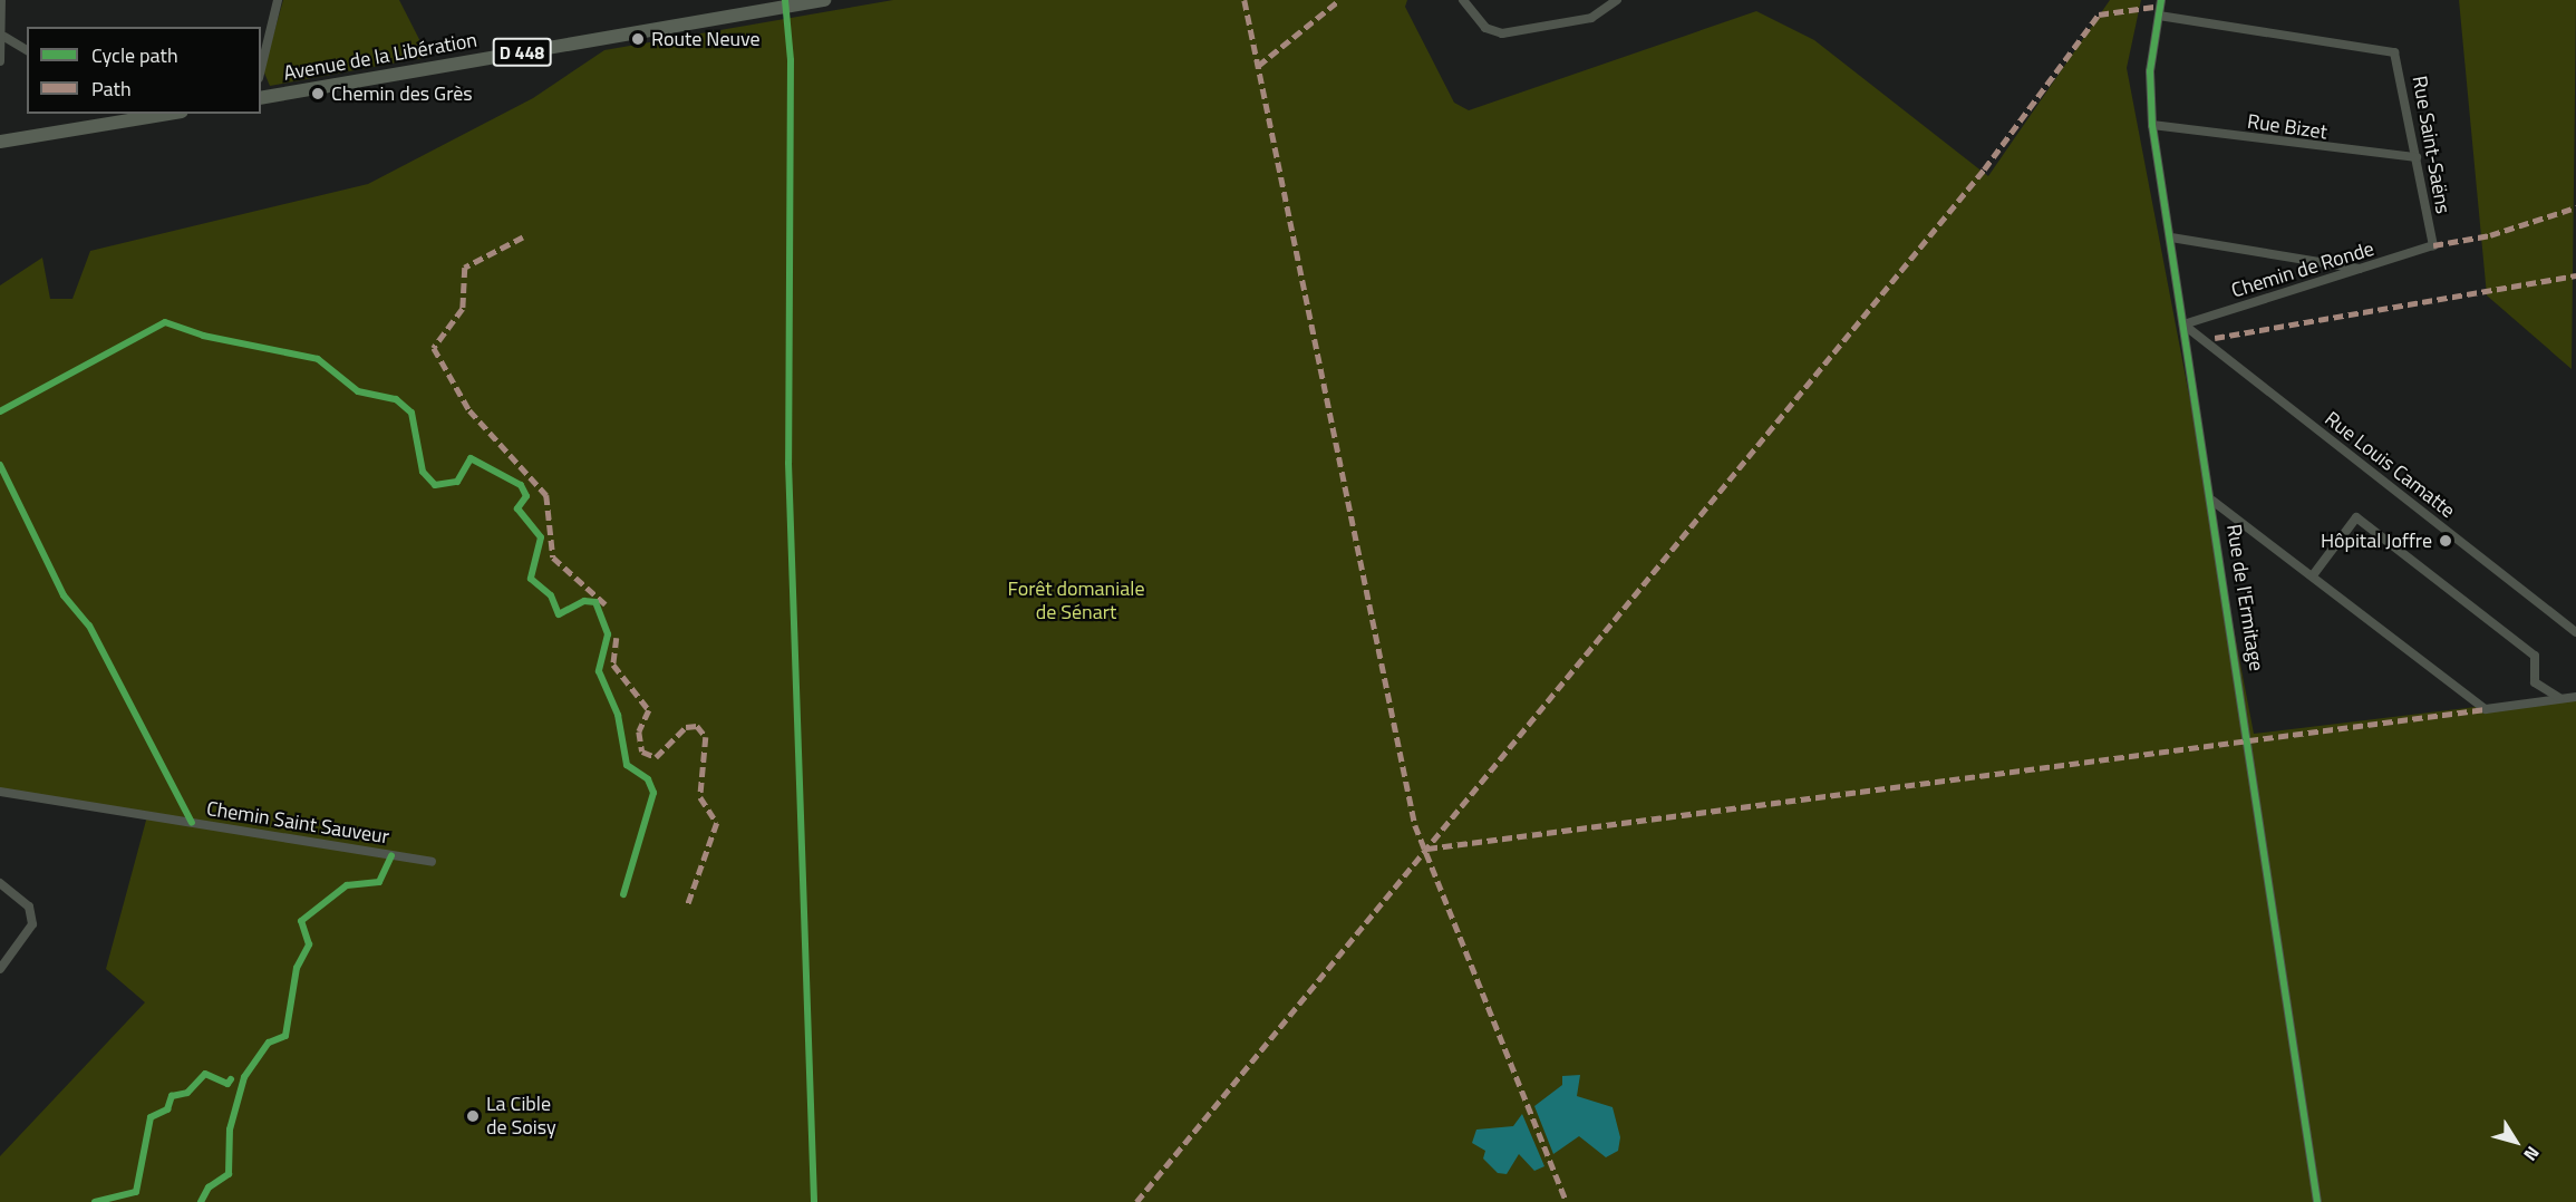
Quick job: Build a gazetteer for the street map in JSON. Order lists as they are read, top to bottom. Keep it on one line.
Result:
{"streets":{"main road":["D 448","Avenue de la Libération"],"street":["Rue Bizet","Rue Saint-Saëns","Chemin de Ronde","Rue Louis Camatte","Rue de l'Ermitage","Chemin Saint Sauveur"]},"crossings":[["D 448","Avenue de la Libération"],["Rue Bizet","Rue Saint-Saëns"],["Rue Bizet","Rue de l'Ermitage"],["Rue Saint-Saëns","Chemin de Ronde"],["Rue Saint-Saëns","Rue de l'Ermitage"],["Chemin de Ronde","Rue Louis Camatte"],["Chemin de Ronde","Rue de l'Ermitage"],["Rue Louis Camatte","Rue de l'Ermitage"]],"parks":["Forêt domaniale de Sénart"],"places":["Route Neuve","Chemin des Grès","Hôpital Joffre","La Cible de Soisy"],"legend":["Cycle path","Path"],"north":"bottom right"}
